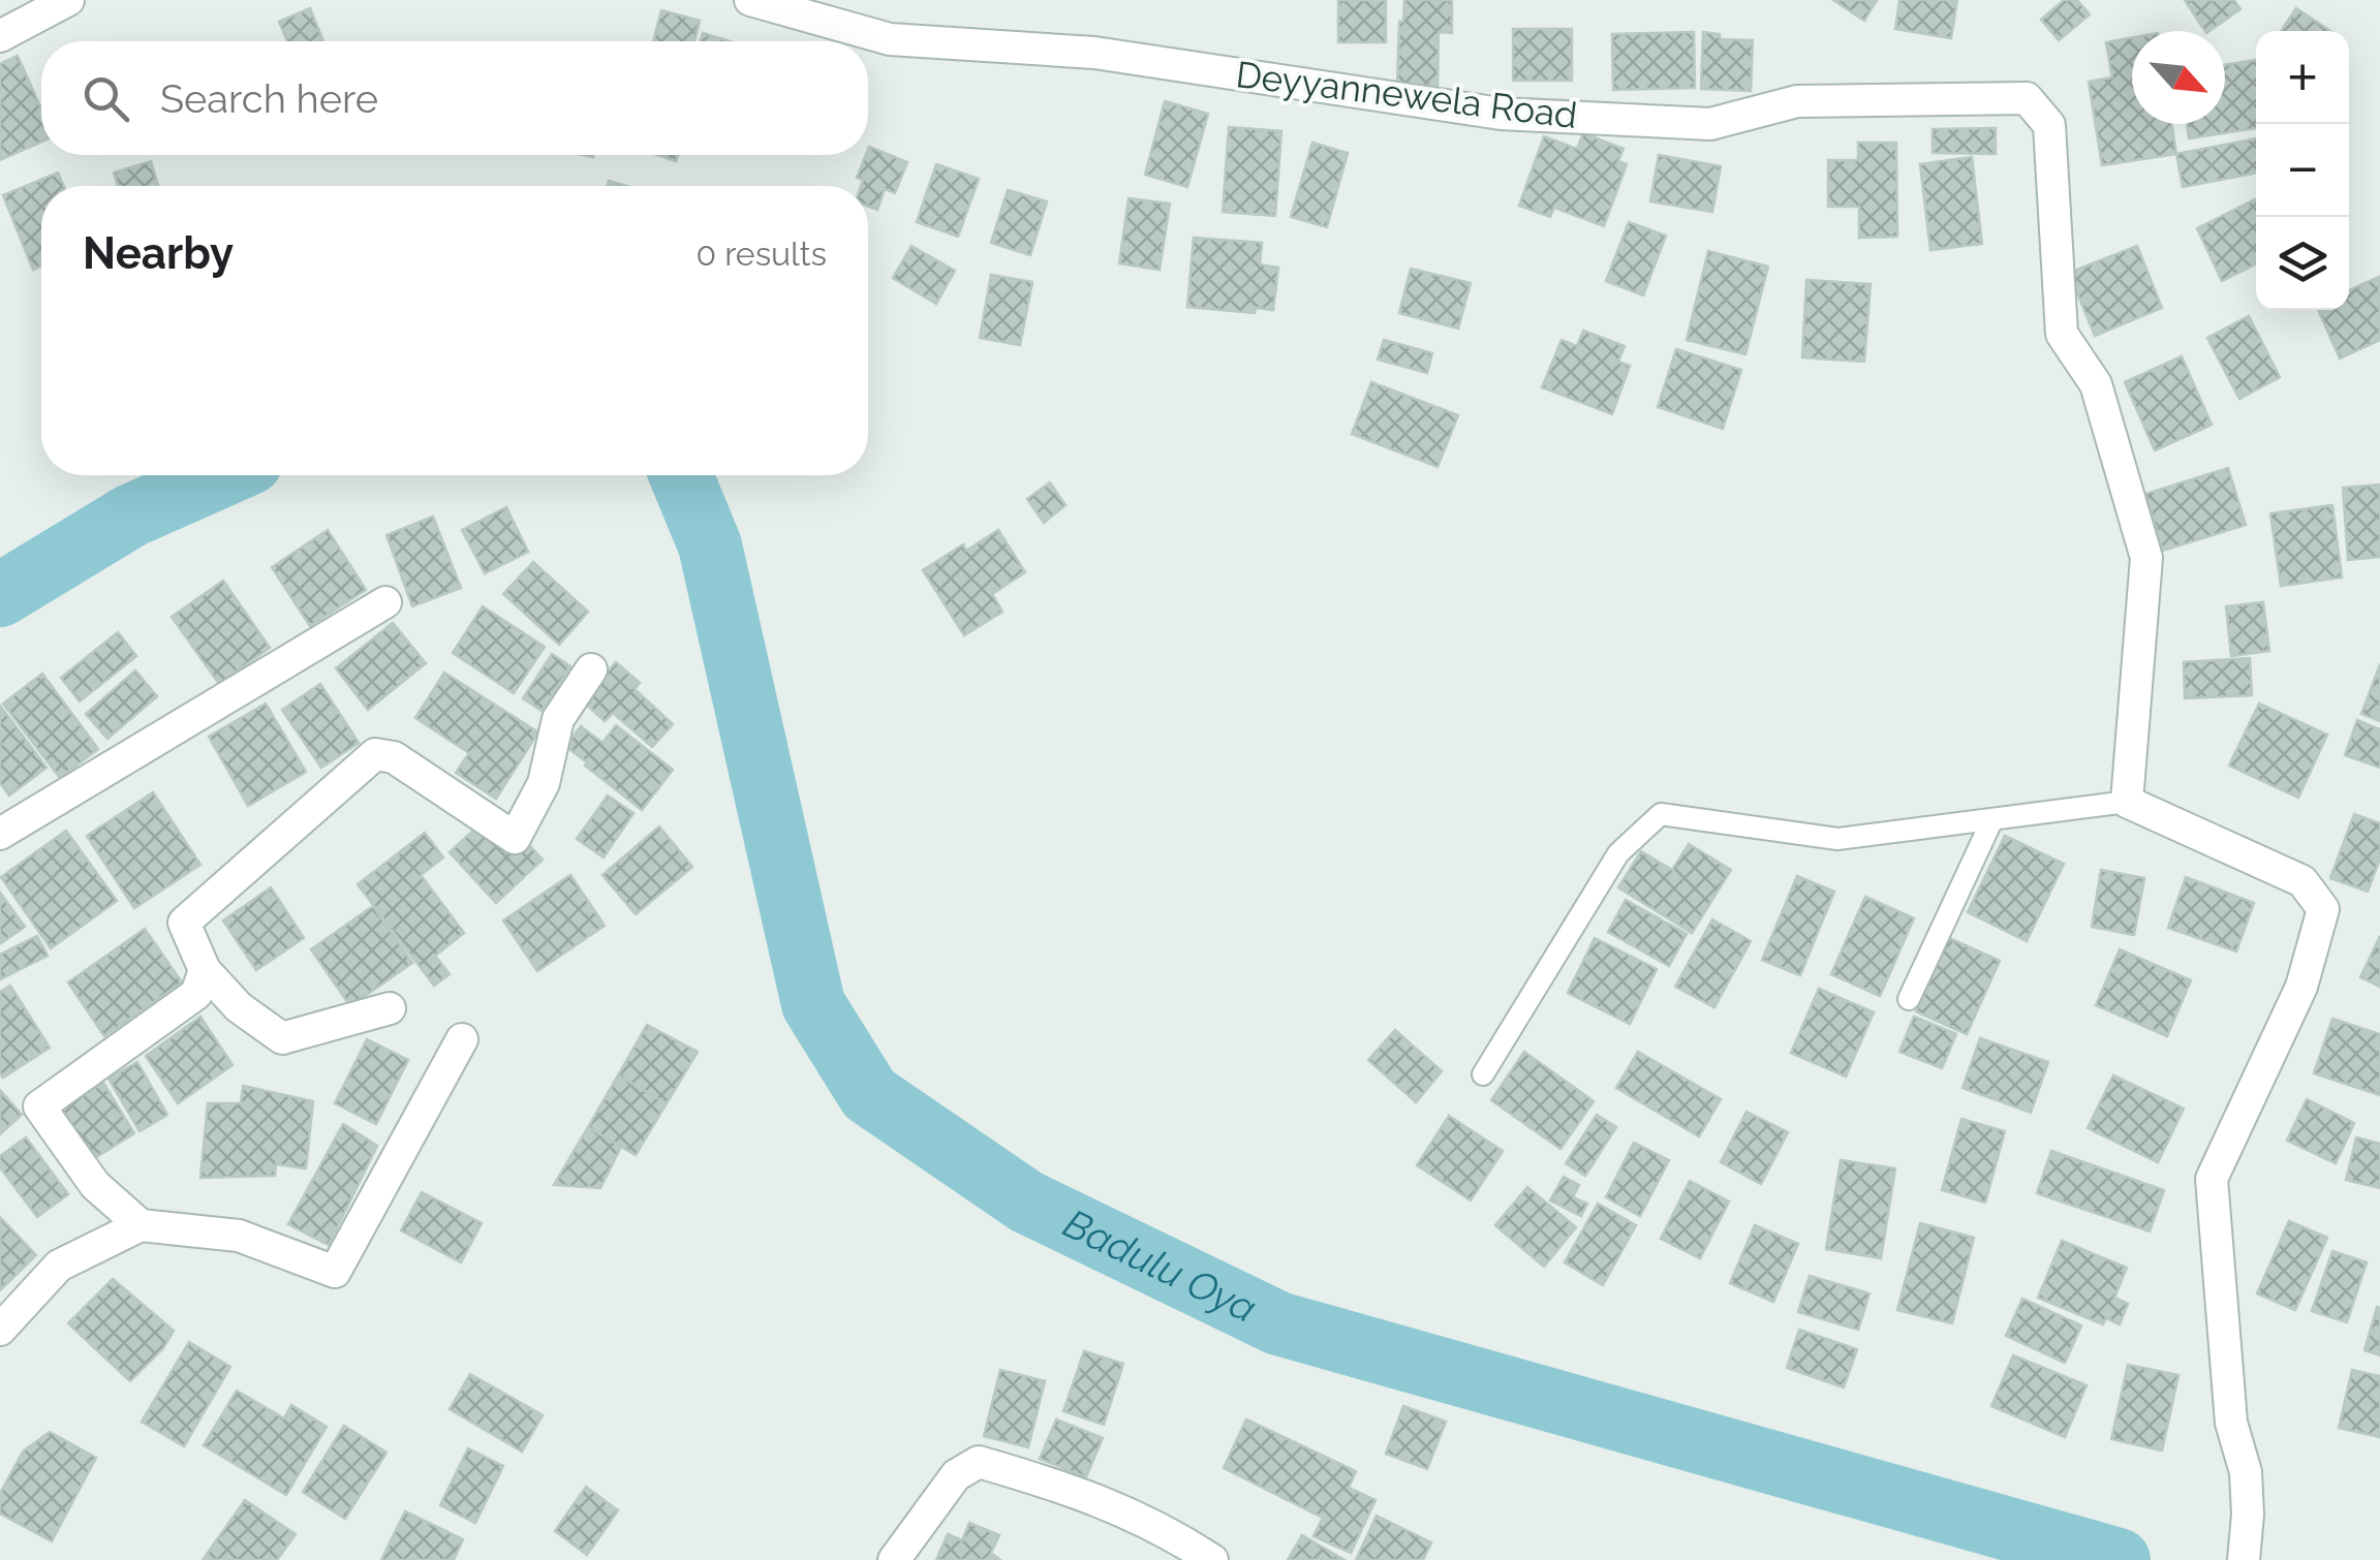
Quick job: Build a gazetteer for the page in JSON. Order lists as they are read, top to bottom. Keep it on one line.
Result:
{"streets":{"street":["Deyyannewela Road"]},"water":["Badulu Oya"],"north":"bottom right","page":{"map_buttons":["+","−"],"search":"Search here","heading":["Nearby","0 results"]}}
